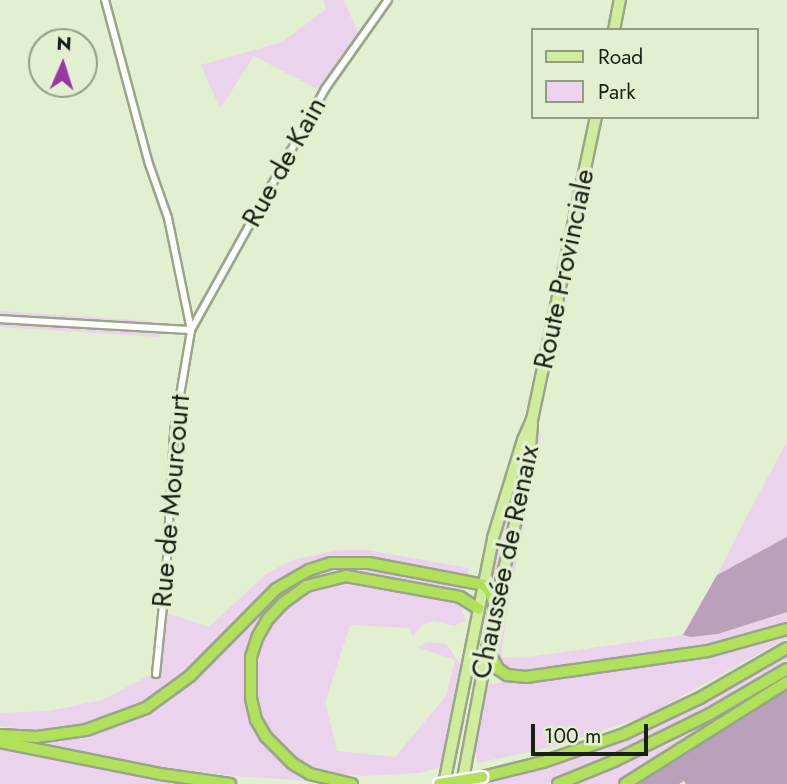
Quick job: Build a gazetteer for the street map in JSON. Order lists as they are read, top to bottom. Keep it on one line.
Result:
{"streets":{"main road":["Route Provinciale","Chaussée de Renaix"],"street":["Rue de Kain","Rue de Mourcourt"]},"crossings":[["Rue de Kain","Rue de Mourcourt"],["Route Provinciale","Chaussée de Renaix"]],"legend":["Road","Park"],"scale_bar":"100 m","north":"top"}
